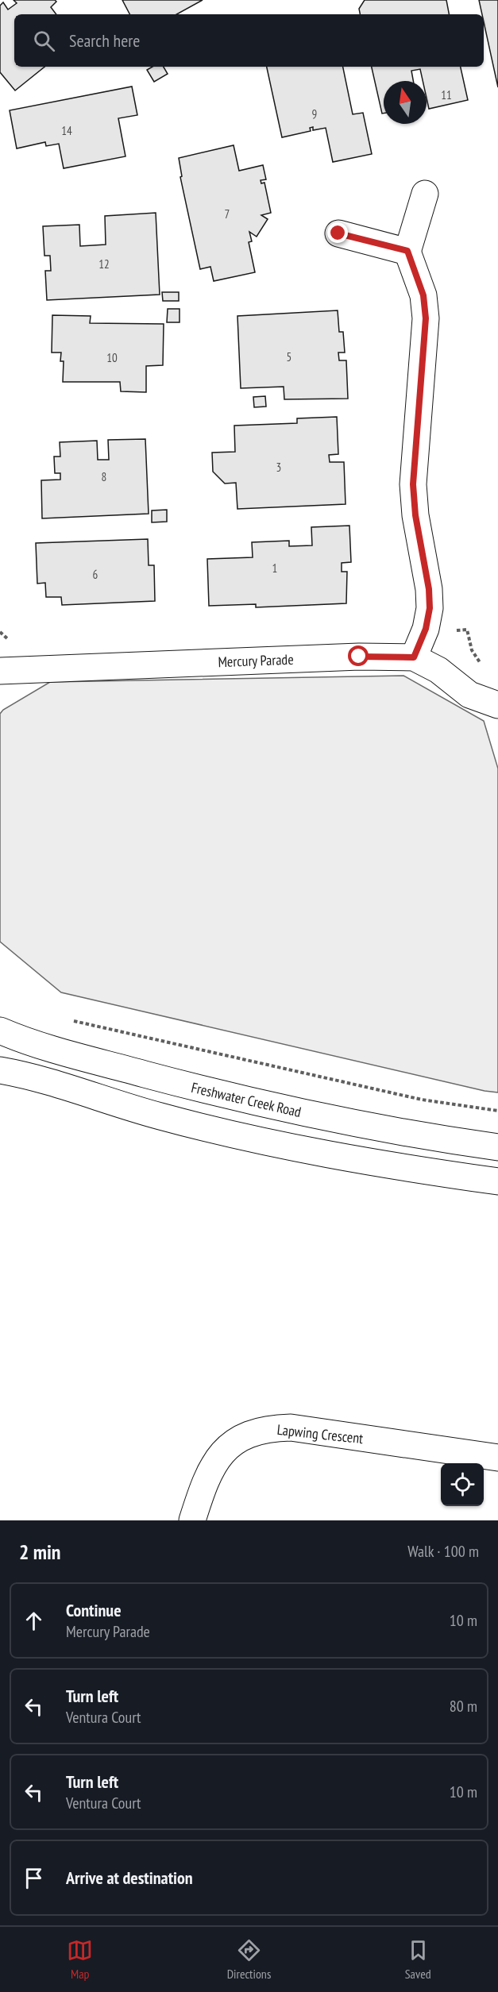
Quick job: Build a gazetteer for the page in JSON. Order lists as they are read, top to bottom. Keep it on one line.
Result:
{"streets":{"street":["Mercury Parade","Freshwater Creek Road","Lapwing Crescent"]},"house_numbers":["11","9","14","7","12","5","10","3","8","1","6"],"north":"top","page":{"search":"Search here","heading":["2 min","Walk · 100 m"],"list":[["Continue","Mercury Parade","10 m"],["Turn left","Ventura Court","80 m"],["Turn left","Ventura Court","10 m"],"Arrive at destination"],"nav":["Map","Directions","Saved"]}}
